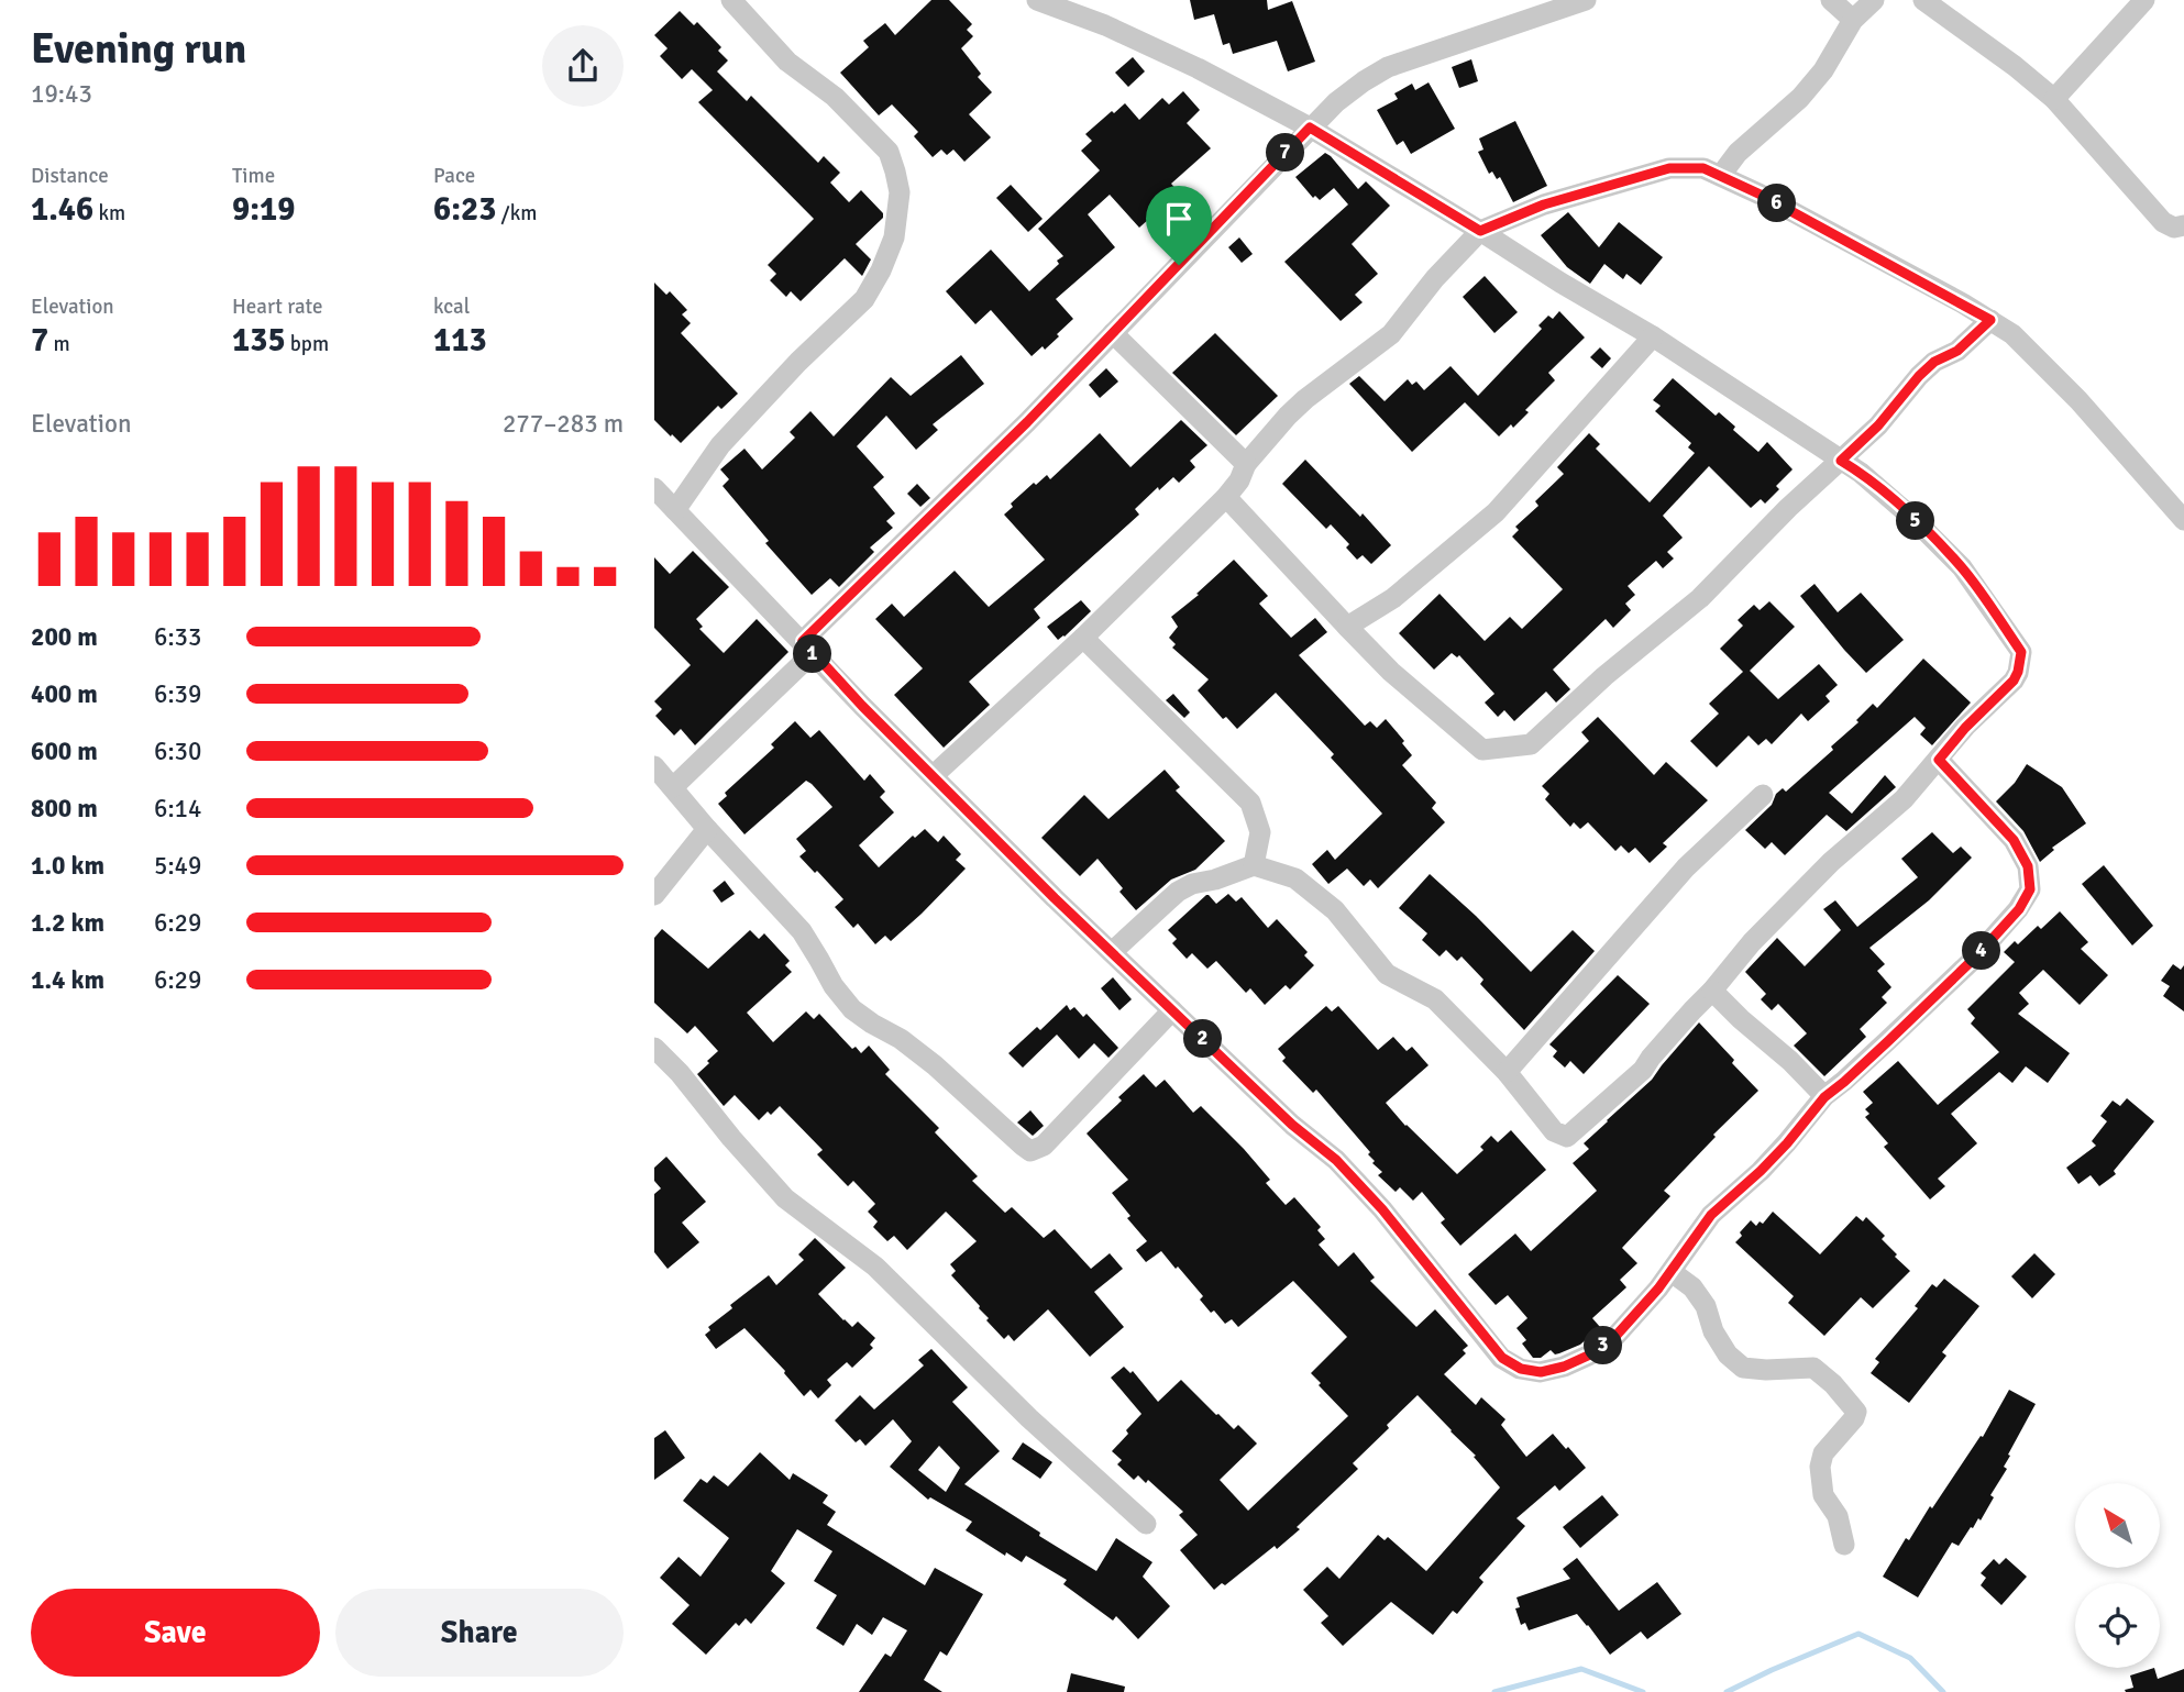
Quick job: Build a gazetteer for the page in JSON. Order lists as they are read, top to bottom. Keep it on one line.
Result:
{"north":"top left","page":{"heading":["Evening run","19:43"],"stats":[["Distance","1.46 km"],["Time","9:19"],["Pace","6:23 /km"],["Elevation","7 m"],["Heart rate","135 bpm"],["kcal","113"]],"pins":["7","6","5","1","4","2","3"],"chart":["Elevation","277–283 m"],"list":[{"name":"200 m","note":"6:33"},{"name":"400 m","note":"6:39"},{"name":"600 m","note":"6:30"},{"name":"800 m","note":"6:14"},{"name":"1.0 km","note":"5:49"},{"name":"1.2 km","note":"6:29"},{"name":"1.4 km","note":"6:29"}],"buttons":["Save","Share"]}}
